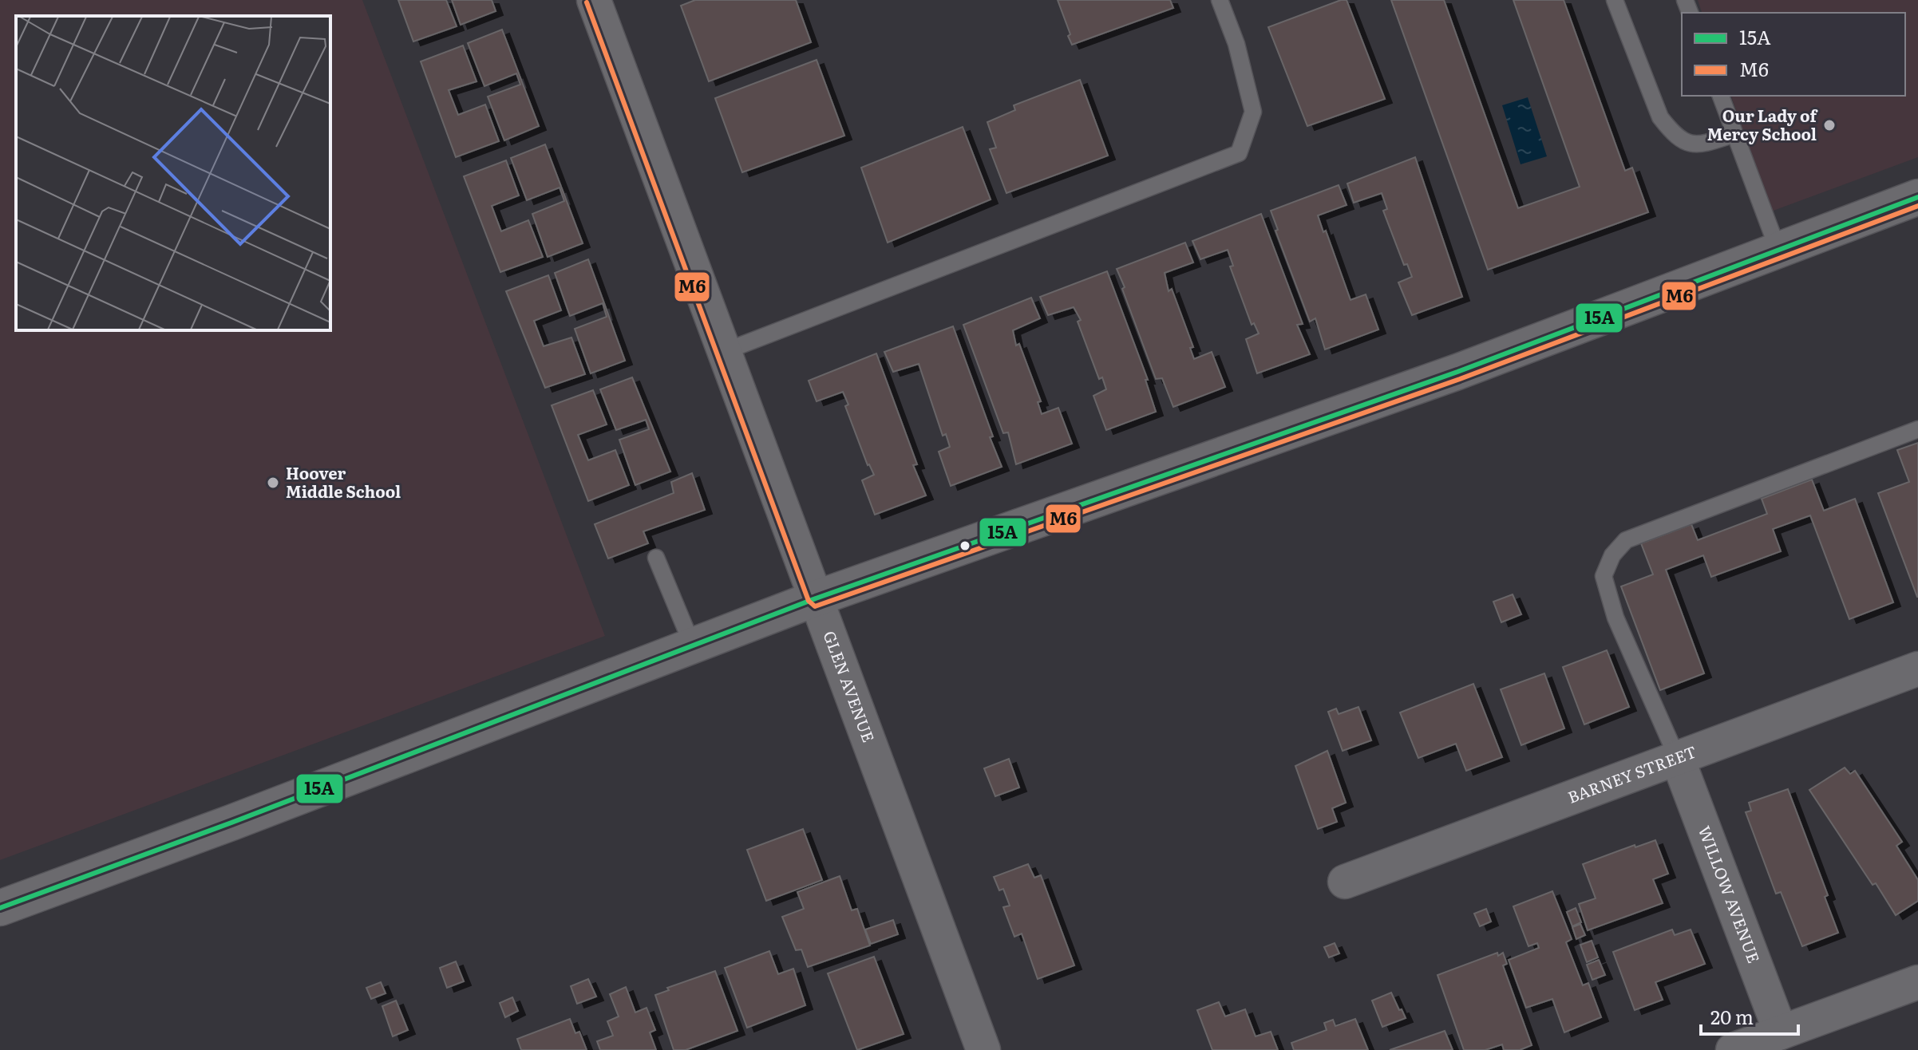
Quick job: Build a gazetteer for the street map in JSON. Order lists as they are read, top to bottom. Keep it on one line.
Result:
{"streets":{"street":["GLEN AVENUE","BARNEY STREET","WILLOW AVENUE"]},"crossings":[["BARNEY STREET","WILLOW AVENUE"]],"places":["Our Lady of Mercy School","Hoover Middle School"],"lines":["transit line M6","transit line 15A"],"legend":["15A","M6"],"scale_bar":"20 m"}
